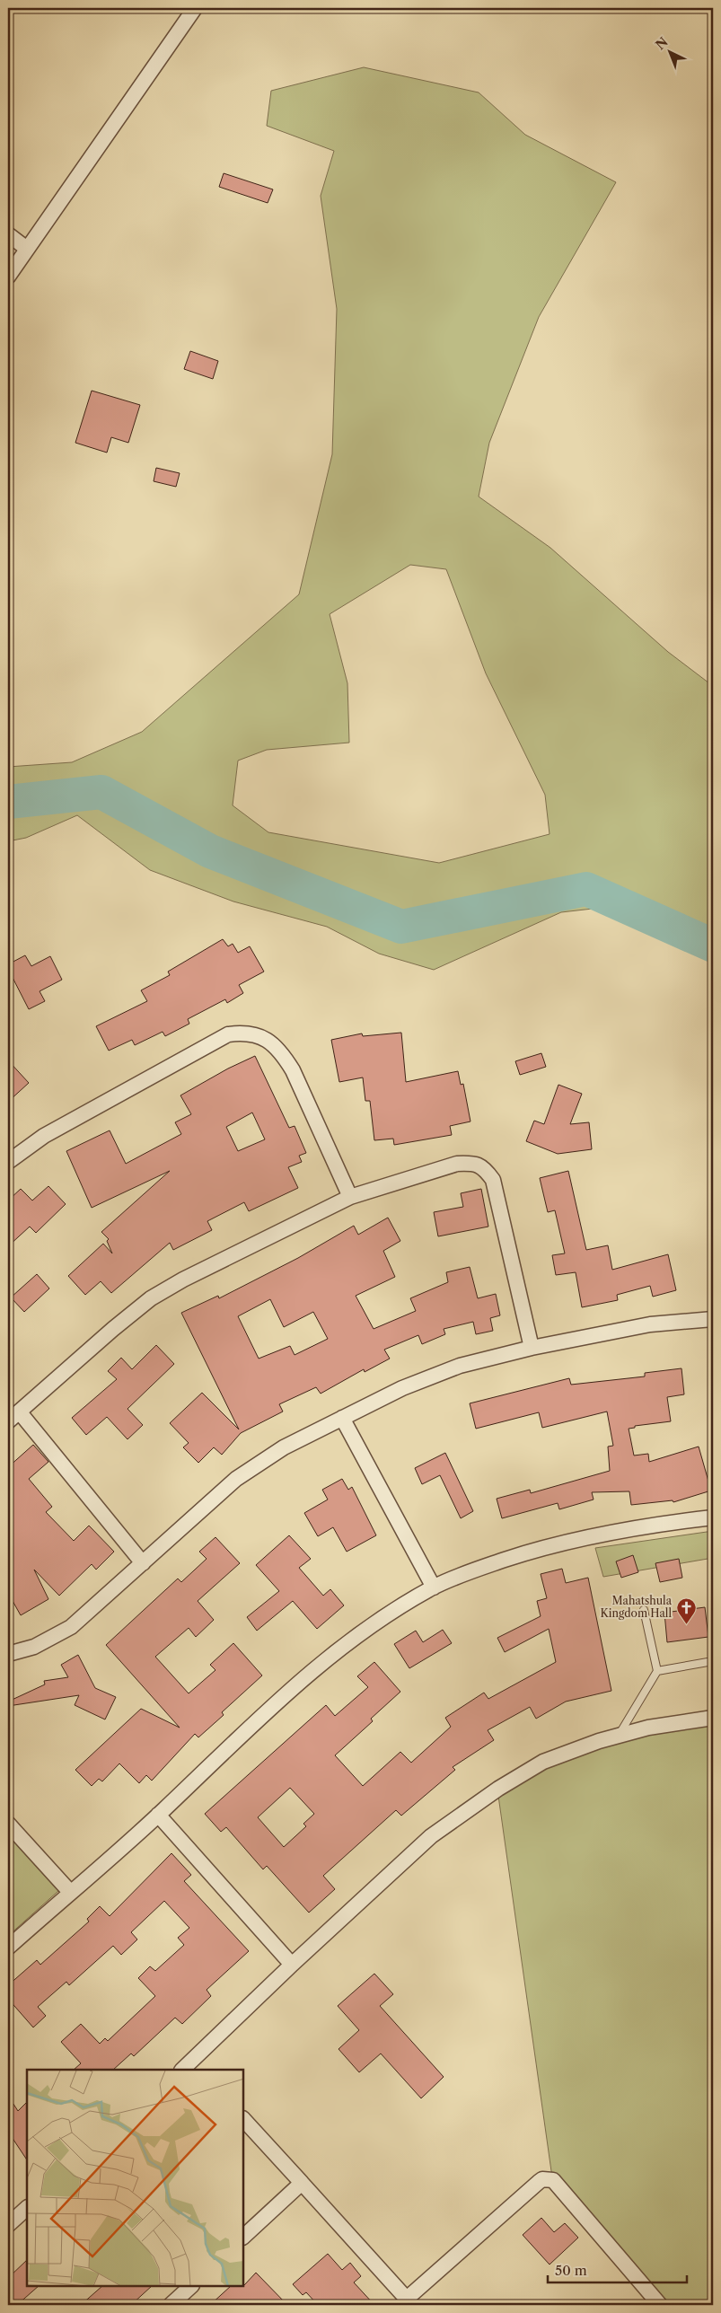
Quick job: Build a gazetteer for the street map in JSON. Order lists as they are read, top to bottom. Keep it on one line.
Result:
{"places":{"church":["Mahatshula Kingdom Hall"]},"scale_bar":"50 m","north":"top left"}
